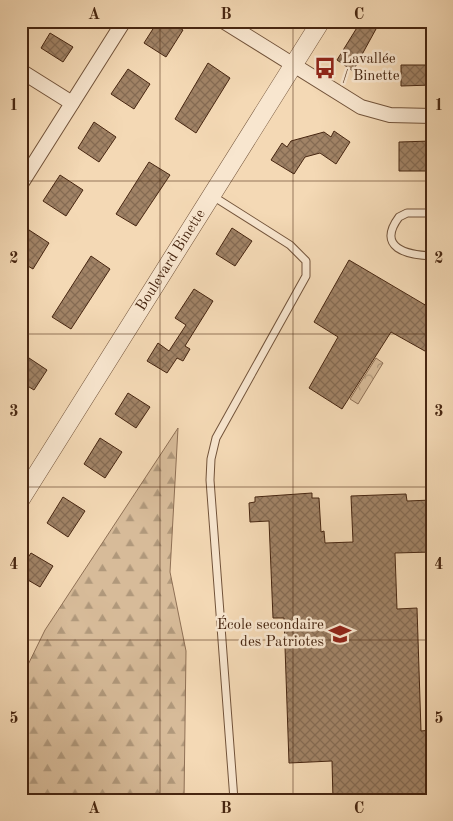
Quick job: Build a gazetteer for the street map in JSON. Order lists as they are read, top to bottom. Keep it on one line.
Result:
{"streets":{"street":["Boulevard Binette"]},"places":{"bus stop":["Lavallée / Binette"],"school or university":["École secondaire des Patriotes"]},"grid":{"columns":["A","B","C"],"rows":["1","2","3","4","5"]}}
